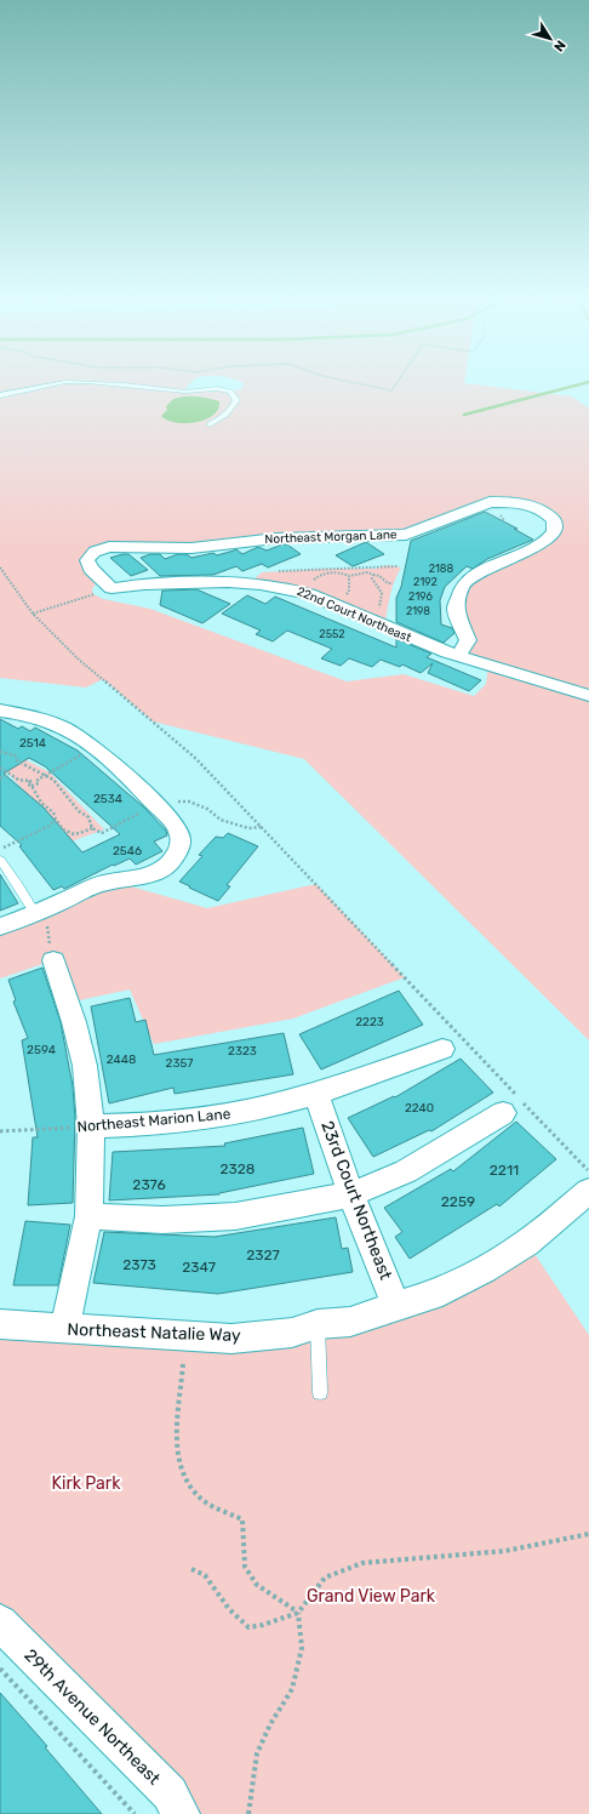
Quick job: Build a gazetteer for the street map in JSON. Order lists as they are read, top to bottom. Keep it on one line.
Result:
{"streets":{"street":["Northeast Morgan Lane","22nd Court Northeast","Northeast Marion Lane","23rd Court Northeast","Northeast Natalie Way","29th Avenue Northeast"]},"crossings":[["Northeast Morgan Lane","22nd Court Northeast"],["Northeast Marion Lane","23rd Court Northeast"],["23rd Court Northeast","Northeast Natalie Way"]],"parks":["Kirk Park","Grand View Park"],"house_numbers":["2188","2192","2196","2198","2552","2514","2534","2546","2223","2594","2323","2448","2357","2240","2328","2211","2376","2259","2327","2373","2347"],"north":"bottom right"}
